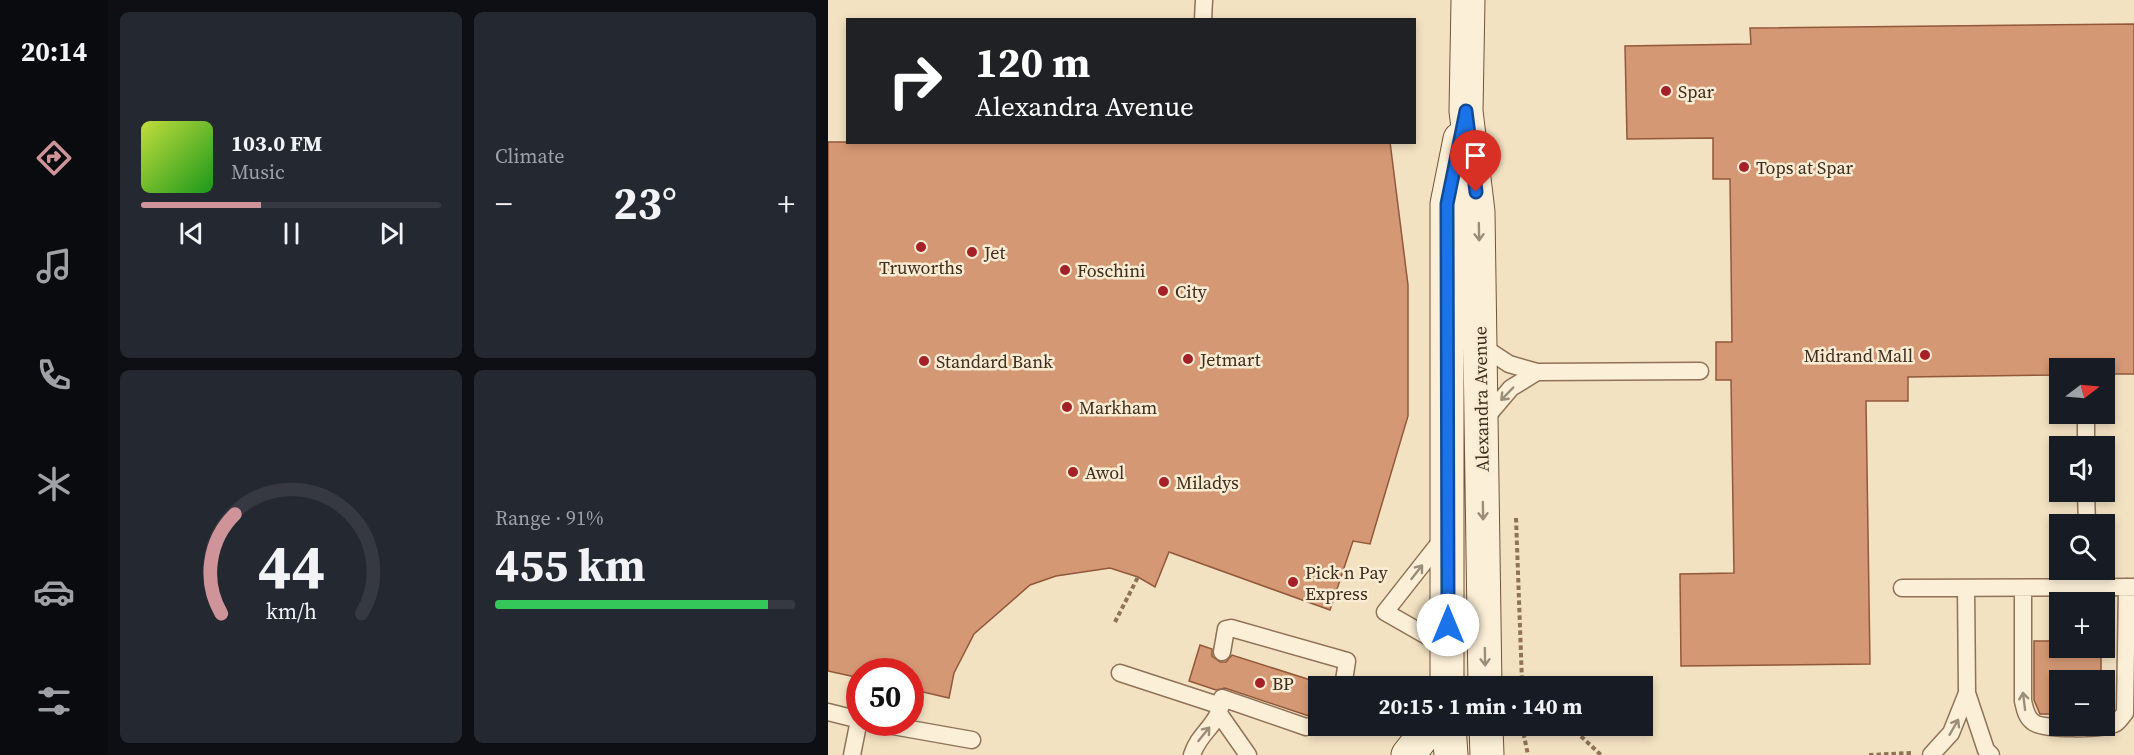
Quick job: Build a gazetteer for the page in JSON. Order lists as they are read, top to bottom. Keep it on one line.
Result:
{"streets":{"main road":["Alexandra Avenue"]},"places":["Spar","Tops at Spar","Truworths","Jet","Foschini","City","Midrand Mall","Jetmart","Standard Bank","Markham","Awol","Miladys","Pick n Pay Express","BP"],"north":"right","page":{"tabs":"20:14","tile":["Climate",["Range · 91%","455 km"]],"turn":["120 m","Alexandra Avenue"],"song":["103.0 FM","Music"],"heat":["−","23°","+"],"map_buttons":["+","−"],"limit":"50","trip":"20:15 · 1 min · 140 m","gauge":["44","km/h"]}}
